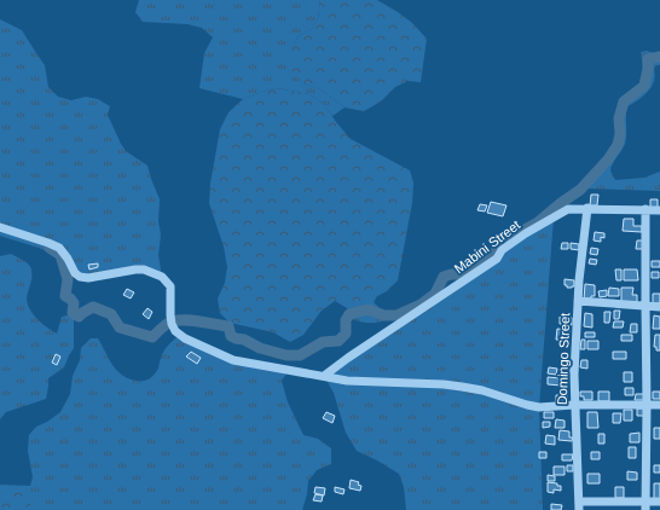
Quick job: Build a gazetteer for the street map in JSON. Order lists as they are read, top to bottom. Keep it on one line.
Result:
{"streets":{"street":["Mabini Street","Domingo Street"]},"crossings":[["Mabini Street","Domingo Street"]]}
